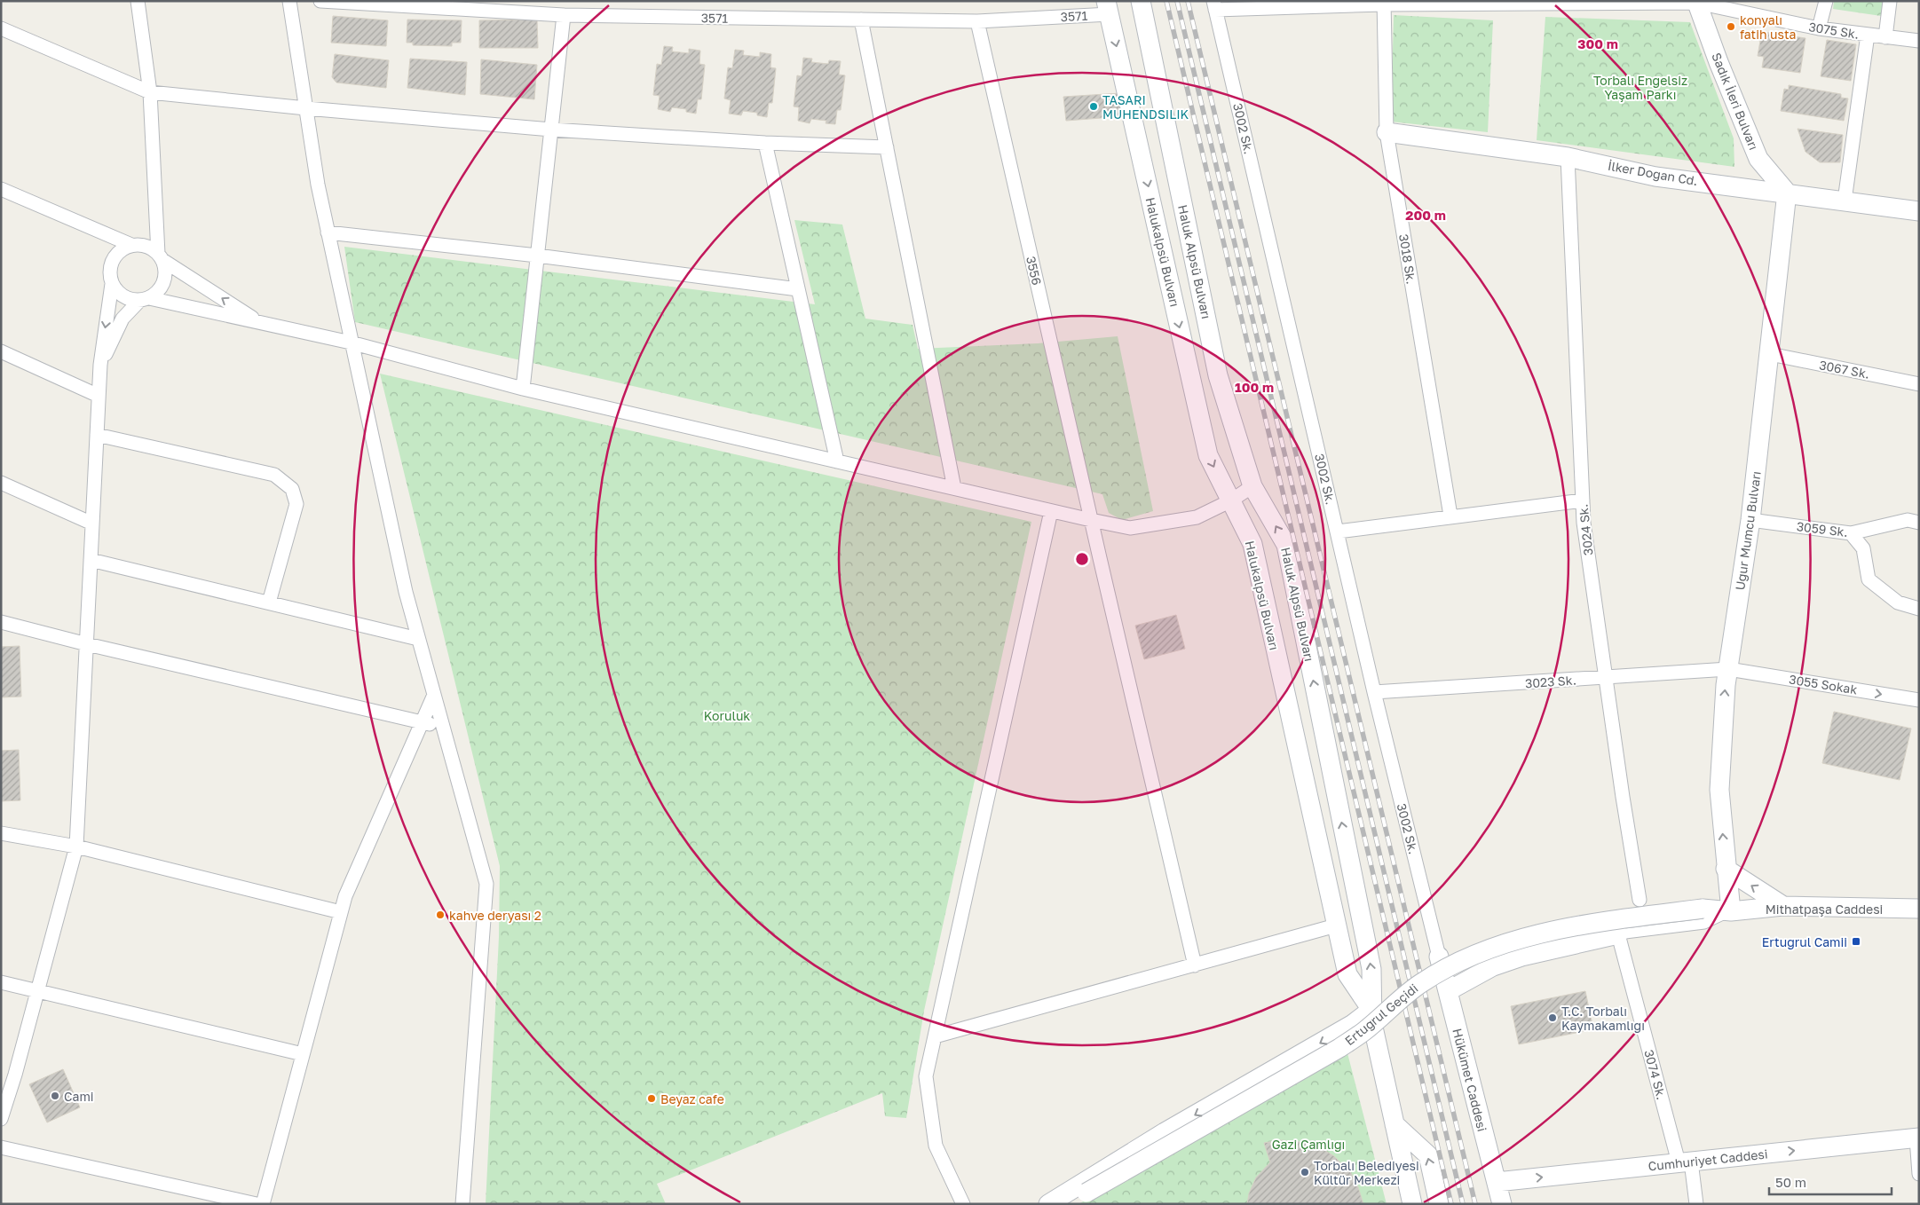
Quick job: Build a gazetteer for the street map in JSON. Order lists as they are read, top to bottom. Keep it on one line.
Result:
{"streets":{"main road":["Sadık İleri Bulvarı","İlker Doğan Cd.","Halukalpsü Bulvarı","Haluk Alpsü Bulvarı","Uğur Mumcu Bulvarı","Mithatpaşa Caddesi","Ertuğrul Geçidi","Hükümet Caddesi","Cumhuriyet Caddesi"],"street":["3571","3075 Sk.","3002 Sk.","3018 Sk.","3556","3067 Sk.","3059 Sk.","3024 Sk.","3023 Sk.","3055 Sokak","3074 Sk."]},"crossings":[["3571","Halukalpsü Bulvarı"],["3571","3556"],["3075 Sk.","Sadık İleri Bulvarı"],["3075 Sk.","3002 Sk."],["3075 Sk.","3018 Sk."],["Sadık İleri Bulvarı","İlker Doğan Cd."],["Sadık İleri Bulvarı","Uğur Mumcu Bulvarı"],["3002 Sk.","3023 Sk."],["3002 Sk.","Hükümet Caddesi"],["İlker Doğan Cd.","3018 Sk."],["İlker Doğan Cd.","3024 Sk."],["İlker Doğan Cd.","Uğur Mumcu Bulvarı"],["Halukalpsü Bulvarı","Haluk Alpsü Bulvarı"],["3067 Sk.","Uğur Mumcu Bulvarı"],["3059 Sk.","Uğur Mumcu Bulvarı"],["3024 Sk.","3023 Sk."],["Uğur Mumcu Bulvarı","3023 Sk."],["Uğur Mumcu Bulvarı","3055 Sokak"],["Uğur Mumcu Bulvarı","Mithatpaşa Caddesi"],["3023 Sk.","3055 Sokak"],["Mithatpaşa Caddesi","Ertuğrul Geçidi"],["3074 Sk.","Cumhuriyet Caddesi"],["Hükümet Caddesi","Cumhuriyet Caddesi"]],"one_way":["Halukalpsü Bulvarı","Haluk Alpsü Bulvarı","3055 Sokak","Cumhuriyet Caddesi"],"parks":["Torbalı Engelsiz Yaşam Parkı","Koruluk","Gazi Çamlığı"],"places":{"other":["konyalı fatih usta","TASARI MUHENDSILIK","kahve deryası 2","T.C. Torbalı Kaymakamlığı","Cami","Beyaz cafe","Torbalı Belediyesi Kültür Merkezi"],"transit":["Ertuğrul Camii"]},"scale_bar":"50 m","rings":["300 m","200 m","100 m"]}
